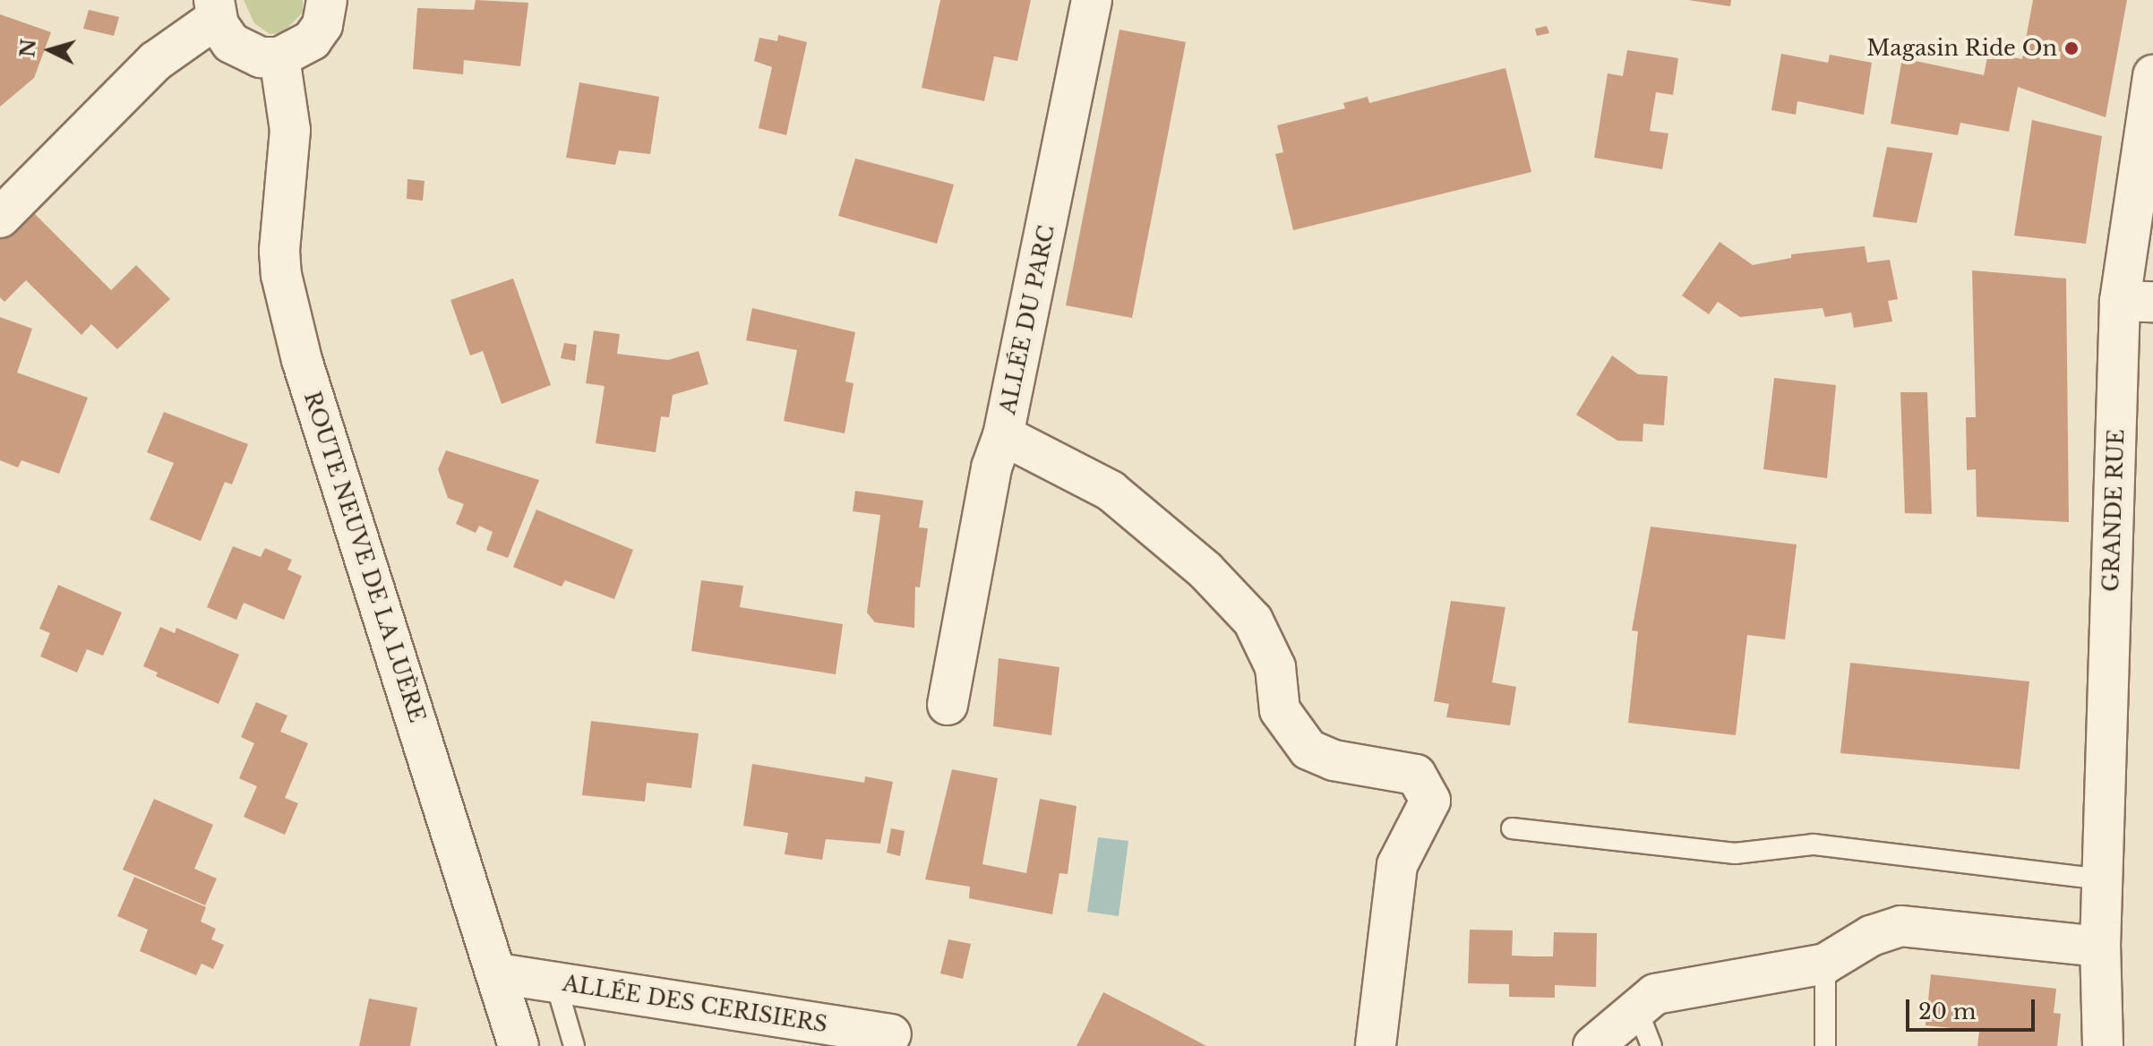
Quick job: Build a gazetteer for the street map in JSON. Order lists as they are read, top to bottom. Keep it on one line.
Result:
{"streets":{"street":["ALLÉE DU PARC","GRANDE RUE","ROUTE NEUVE DE LA LUÈRE","ALLÉE DES CERISIERS"]},"crossings":[["ROUTE NEUVE DE LA LUÈRE","ALLÉE DES CERISIERS"]],"places":["Magasin Ride On"],"scale_bar":"20 m","north":"left"}
